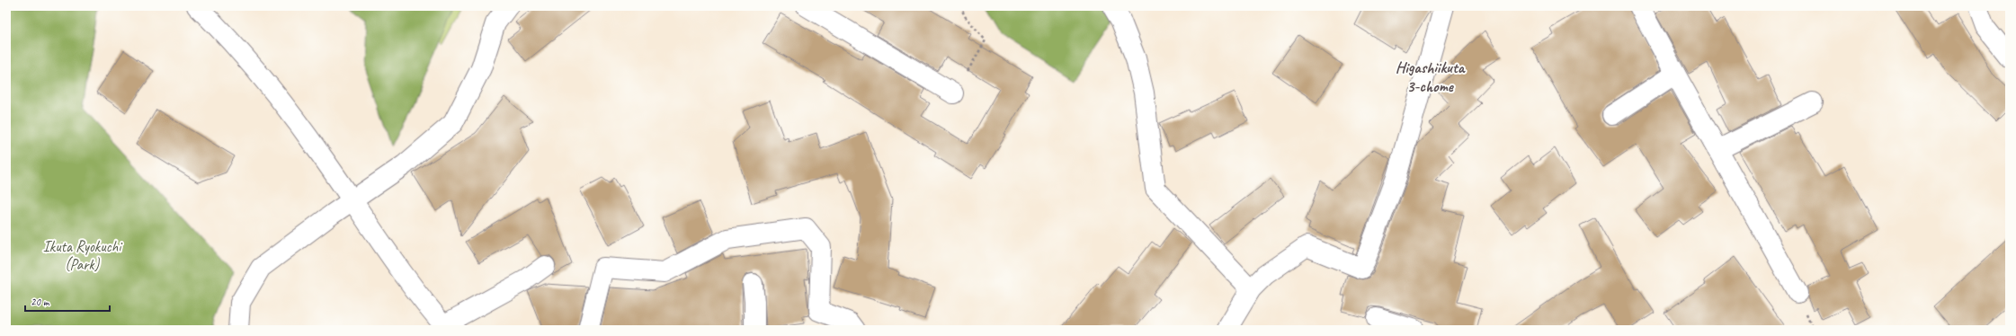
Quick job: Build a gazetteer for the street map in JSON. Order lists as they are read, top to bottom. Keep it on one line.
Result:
{"districts":["Higashiikuta 3-chome"],"parks":["Ikuta Ryokuchi (Park)"],"scale_bar":"20 m"}
